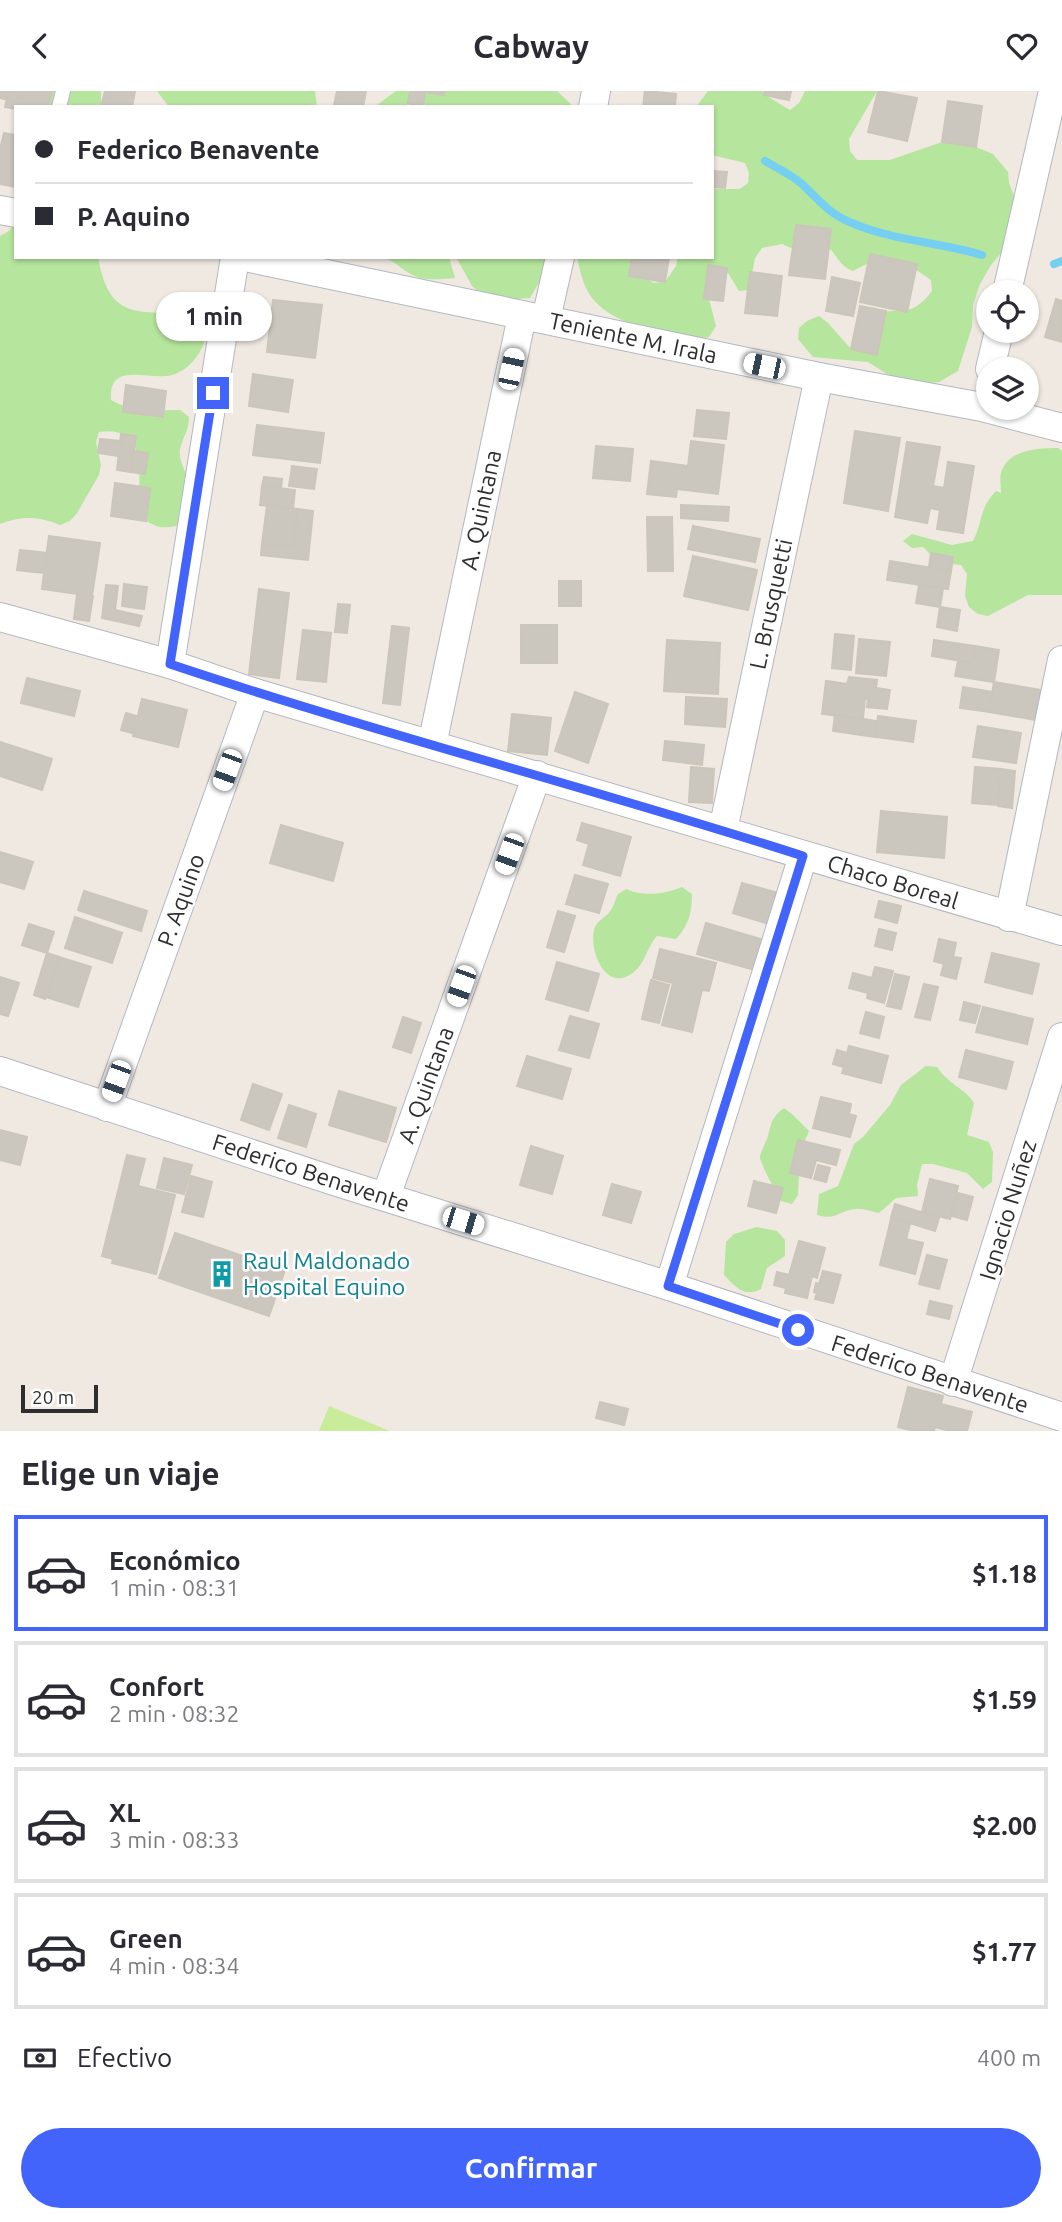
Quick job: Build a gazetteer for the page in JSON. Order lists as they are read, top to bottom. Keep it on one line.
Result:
{"streets":{"street":["Teniente M. Irala","A. Quintana","L. Brusquetti","Chaco Boreal","P. Aquino","Federico Benavente","Ignacio Nuñez"]},"crossings":[["Teniente M. Irala","A. Quintana"],["Teniente M. Irala","L. Brusquetti"],["A. Quintana","Chaco Boreal"],["A. Quintana","Federico Benavente"],["L. Brusquetti","Chaco Boreal"],["Chaco Boreal","P. Aquino"],["P. Aquino","Federico Benavente"],["Federico Benavente","Ignacio Nuñez"]],"places":{"building":["Raul Maldonado Hospital Equino"]},"scale_bar":"20 m","page":{"header":"Cabway","banner":["Federico Benavente","P. Aquino"],"bubble":"1 min","scale":"20 m","heading":"Elige un viaje","list":[{"name":"Económico","note":"1 min · 08:31","value":"$1.18"},{"name":"Confort","note":"2 min · 08:32","value":"$1.59"},{"name":"XL","note":"3 min · 08:33","value":"$2.00"},{"name":"Green","note":"4 min · 08:34","value":"$1.77"}],"pay":["Efectivo","400 m"],"buttons":"Confirmar"}}
